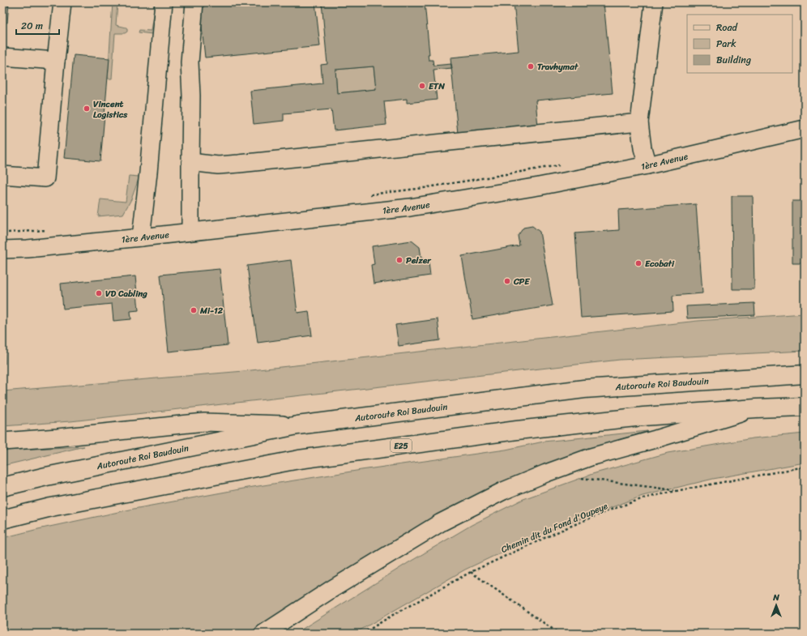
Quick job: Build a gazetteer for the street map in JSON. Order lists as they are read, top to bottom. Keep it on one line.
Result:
{"streets":{"highway":["Autoroute Roi Baudouin","E25"],"street":["1ère Avenue"],"path":["Chemin dit du Fond d'Oupeye"]},"places":["Travhymat","ETN","Vincent Logistics","Pelzer","Ecobati","CPE","VD Cabling","Mi-12"],"legend":["Road","Park","Building"],"scale_bar":"20 m","north":"top"}
